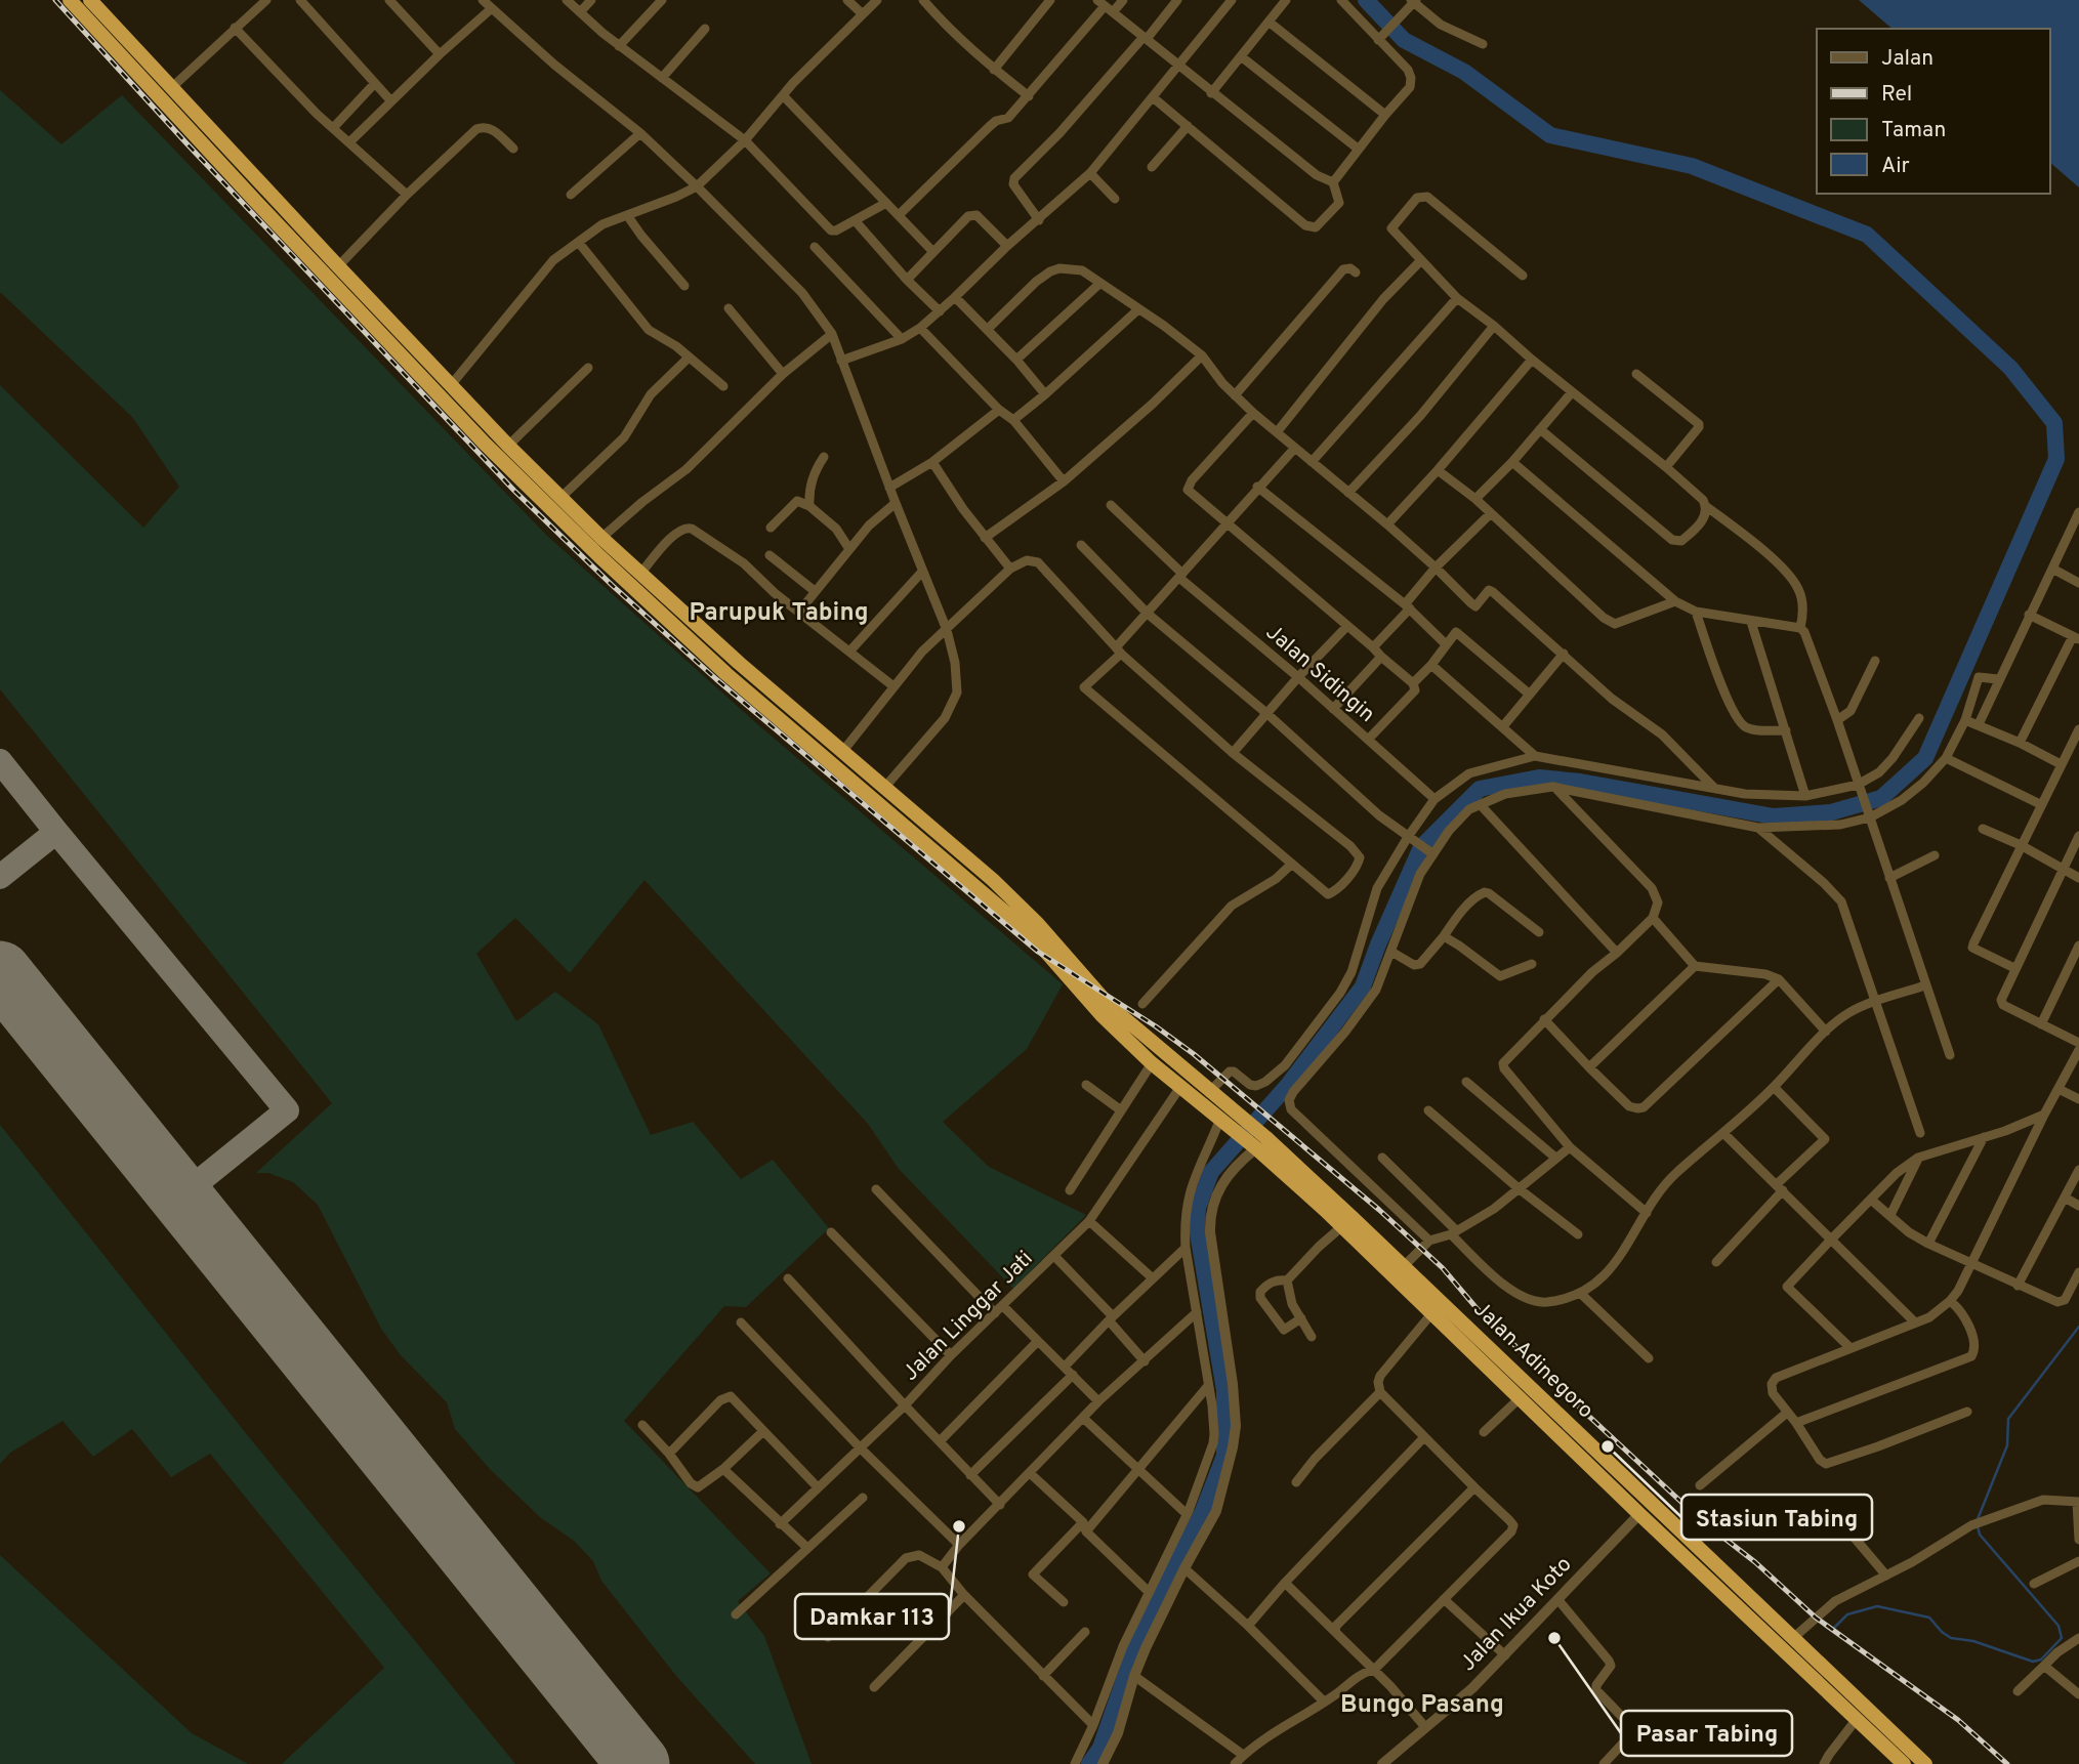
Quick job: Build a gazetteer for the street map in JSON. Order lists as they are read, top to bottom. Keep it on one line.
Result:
{"streets":{"highway":["Jalan Adinegoro"],"street":["Jalan Sidingin","Jalan Linggar Jati","Jalan Ikua Koto"]},"crossings":[["Jalan Adinegoro","Jalan Ikua Koto"]],"districts":["Parupuk Tabing","Bungo Pasang"],"places":["Stasiun Tabing","Damkar 113","Pasar Tabing"],"legend":["Jalan","Rel","Taman","Air"]}
